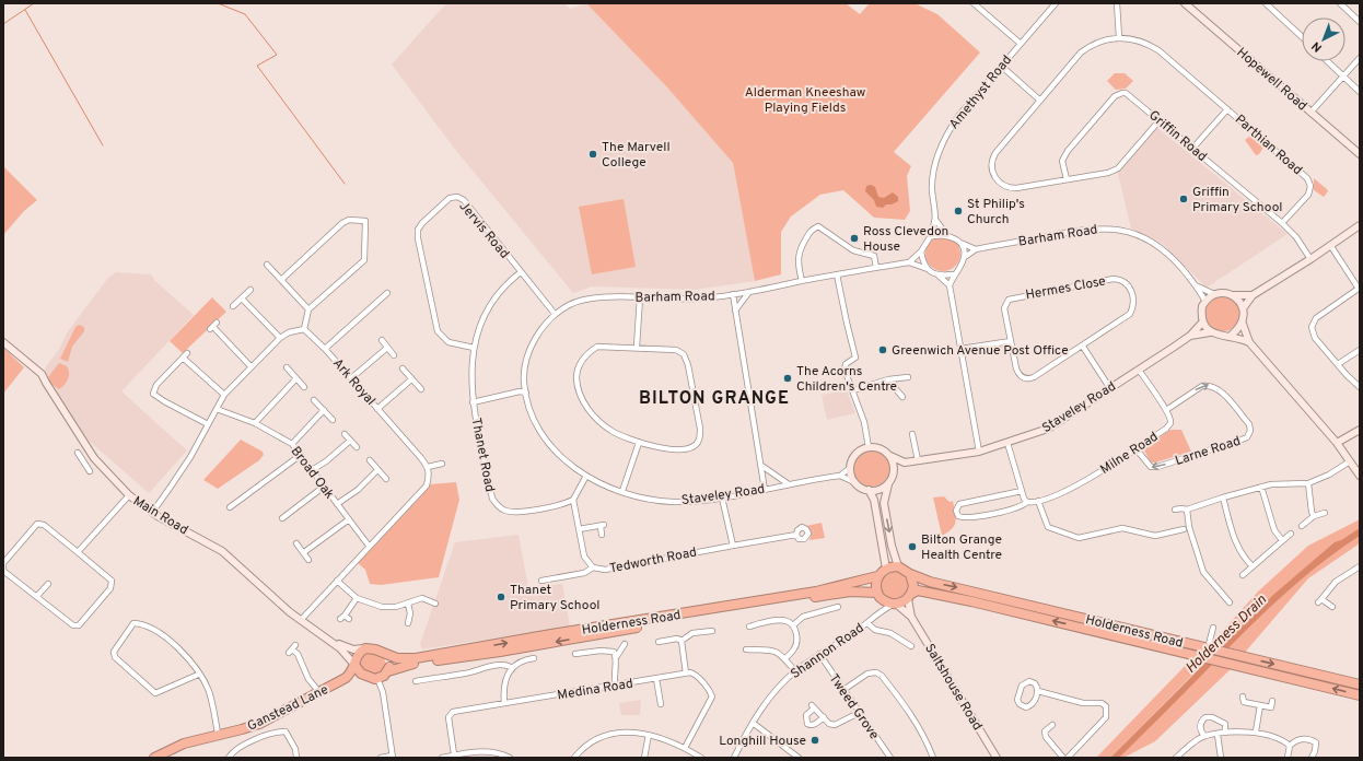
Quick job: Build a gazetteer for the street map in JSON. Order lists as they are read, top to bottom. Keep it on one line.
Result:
{"streets":{"highway":["Holderness Road","Ganstead Lane"],"street":["Hopewell Road","Amethyst Road","Griffin Road","Parthian Road","Jervis Road","Barham Road","Hermes Close","Ark Royal","Staveley Road","Larne Road","Milne Road","Thanet Road","Broad Oak","Main Road","Tedworth Road","Shannon Road","Saltshouse Road","Medina Road","Tweed Grove"]},"crossings":[["Amethyst Road","Barham Road"],["Griffin Road","Parthian Road"],["Jervis Road","Barham Road"],["Jervis Road","Thanet Road"],["Barham Road","Staveley Road"],["Barham Road","Thanet Road"],["Staveley Road","Thanet Road"],["Larne Road","Milne Road"],["Thanet Road","Tedworth Road"],["Main Road","Holderness Road"],["Main Road","Ganstead Lane"],["Holderness Road","Shannon Road"],["Holderness Road","Saltshouse Road"],["Holderness Road","Ganstead Lane"],["Shannon Road","Saltshouse Road"],["Shannon Road","Tweed Grove"]],"districts":["BILTON GRANGE"],"water":["Holderness Drain"],"parks":["Alderman Kneeshaw Playing Fields"],"places":["The Marvell College","Griffin Primary School","St Philip's Church","Ross Clevedon House","Greenwich Avenue Post Office","The Acorns Children's Centre","Bilton Grange Health Centre","Thanet Primary School","Longhill House"],"north":"bottom left"}
